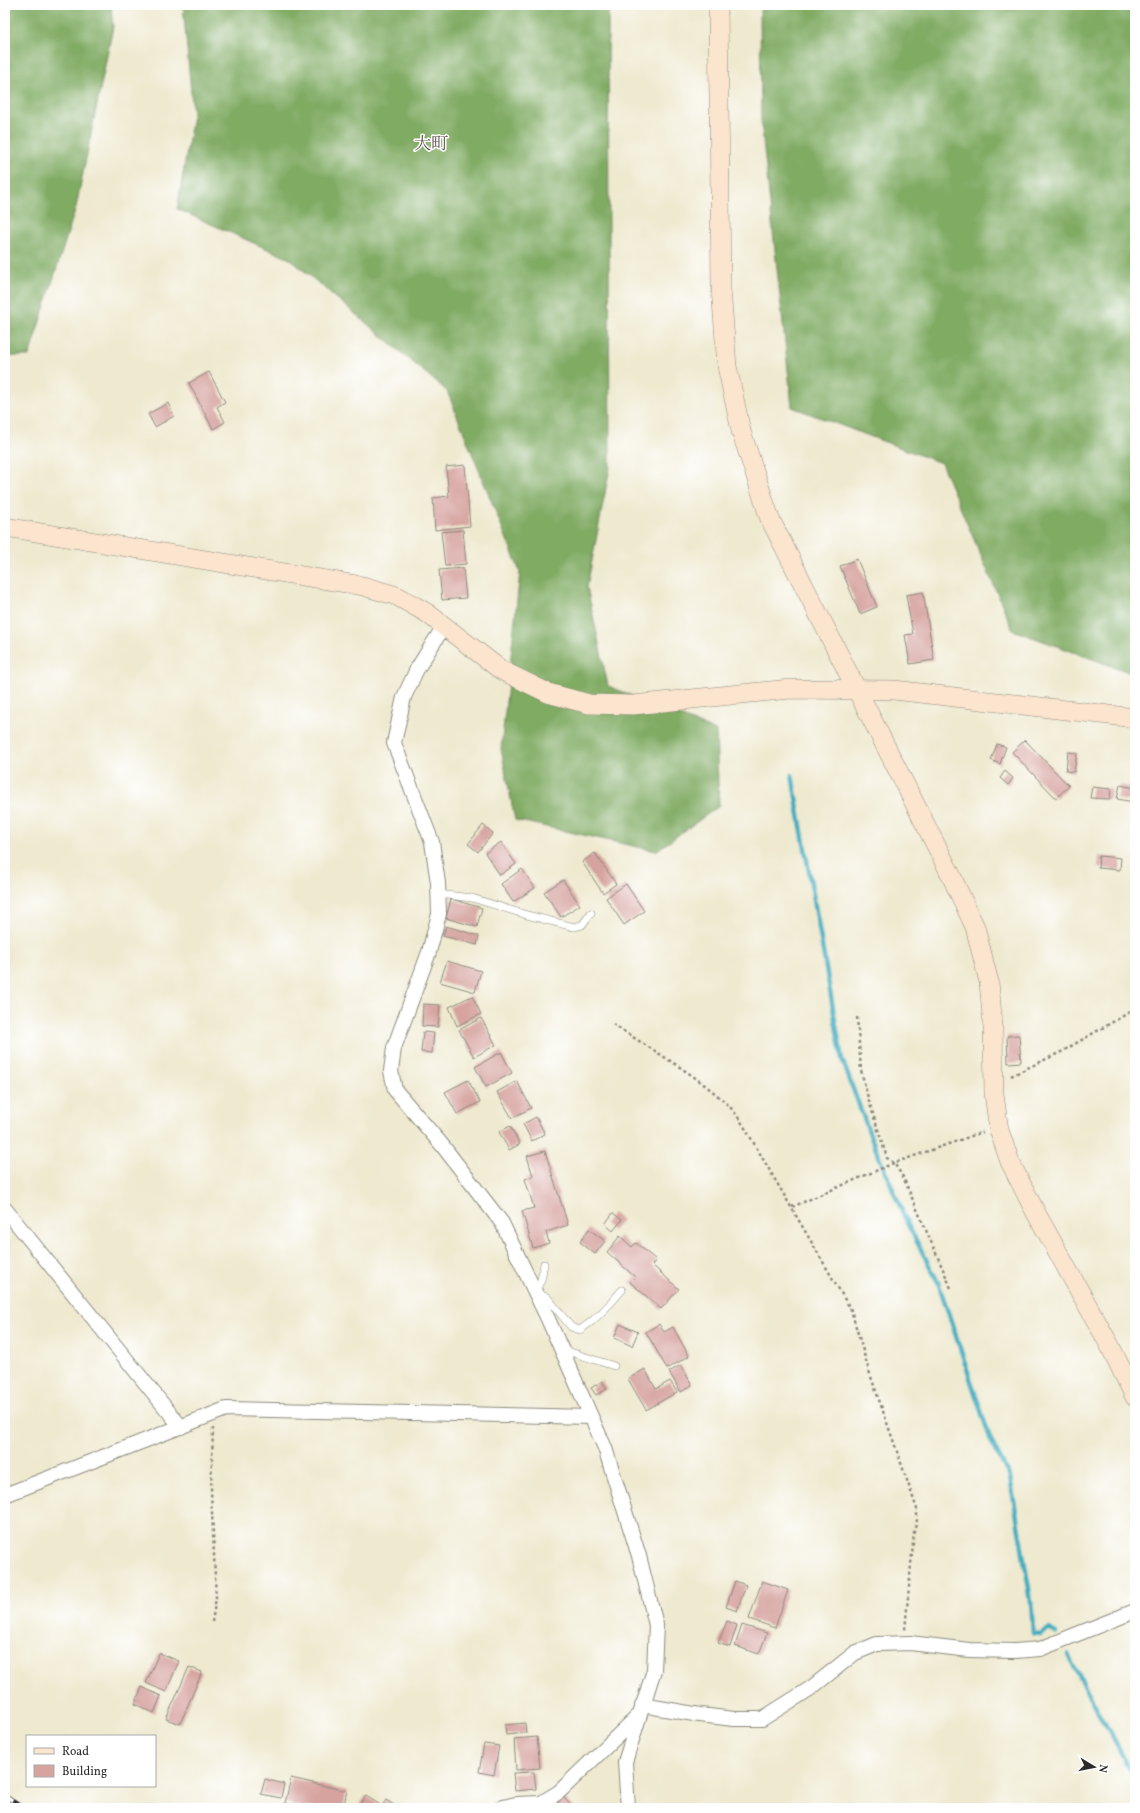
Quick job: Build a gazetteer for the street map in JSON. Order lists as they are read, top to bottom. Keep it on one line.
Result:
{"districts":["大町"],"legend":["Road","Building"],"north":"right"}
